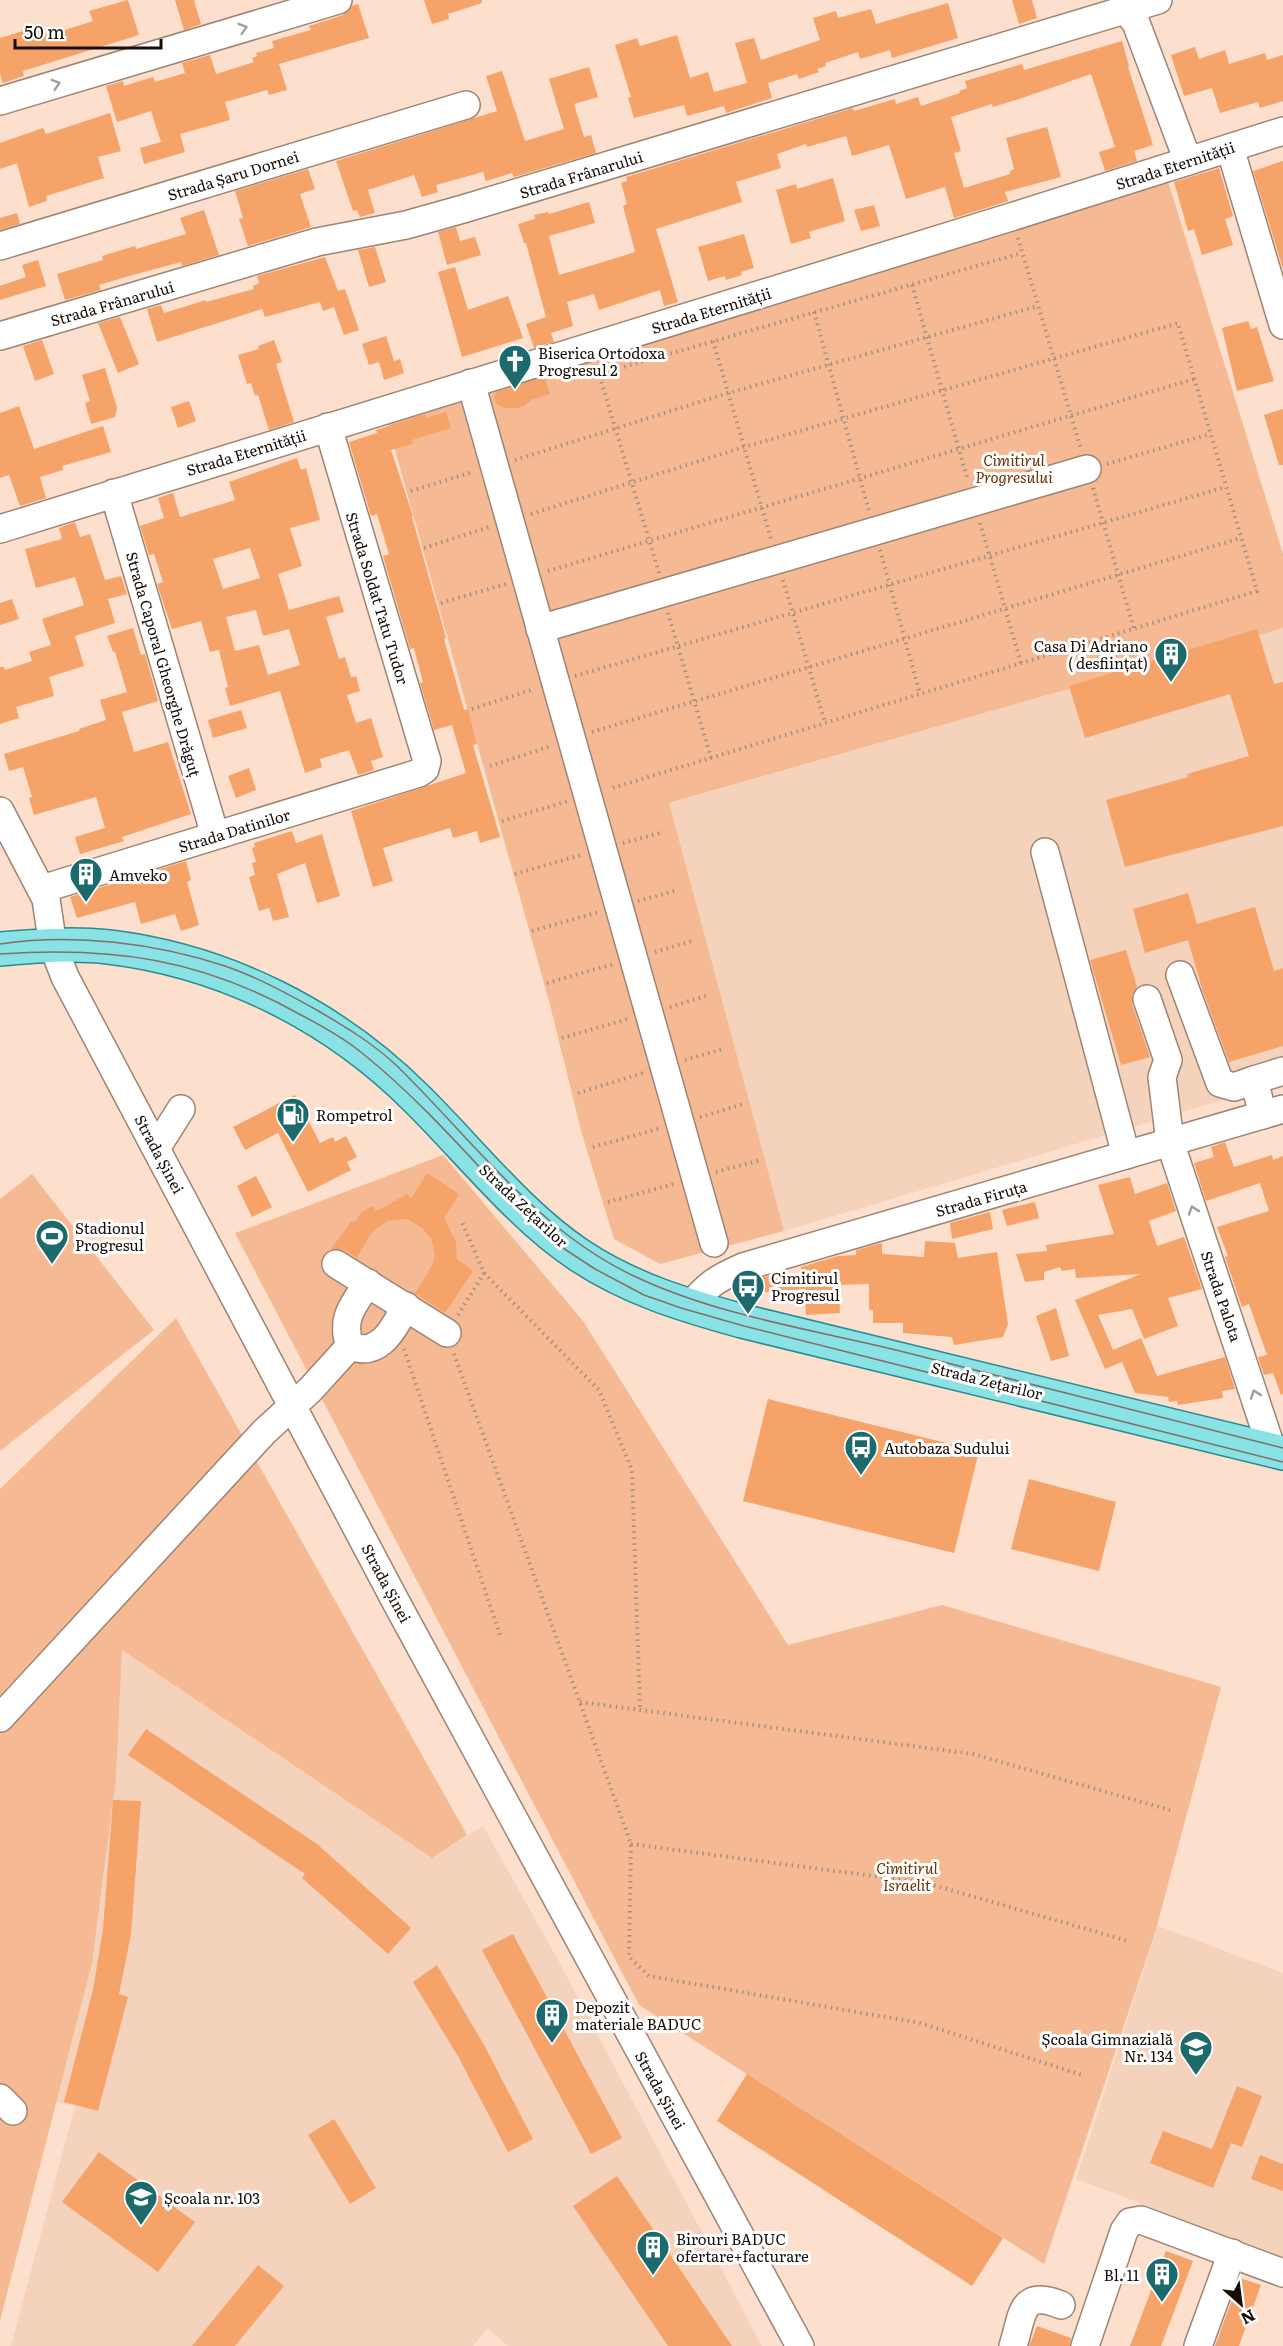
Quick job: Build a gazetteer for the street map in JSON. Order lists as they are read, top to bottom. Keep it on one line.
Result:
{"streets":{"main road":["Strada Zețarilor"],"street":["Strada Eternității","Strada Frânarului","Strada Șaru Dornei","Strada Soldat Tatu Tudor","Strada Caporal Gheorghe Drăguț","Strada Datinilor","Strada Șinei","Strada Firuța","Strada Palota"]},"crossings":[["Strada Eternității","Strada Soldat Tatu Tudor"],["Strada Eternității","Strada Caporal Gheorghe Drăguț"],["Strada Soldat Tatu Tudor","Strada Datinilor"],["Strada Caporal Gheorghe Drăguț","Strada Datinilor"],["Strada Datinilor","Strada Șinei"],["Strada Șinei","Strada Zețarilor"],["Strada Firuța","Strada Zețarilor"],["Strada Firuța","Strada Palota"],["Strada Zețarilor","Strada Palota"]],"one_way":["Strada Palota"],"parks":["Cimitirul Progresului","Cimitirul Israelit"],"places":{"church":["Biserica Ortodoxa Progresul 2"],"building":["Casa Di Adriano ( desființat)","Amveko","Depozit materiale BADUC","Birouri BADUC ofertare+facturare","Bl. 11"],"fuel station":["Rompetrol"],"sports":["Stadionul Progresul"],"bus stop":["Cimitirul Progresul","Autobaza Sudului"],"school or university":["Școala Gimnazială Nr. 134","Școala nr. 103"]},"scale_bar":"50 m","north":"bottom right"}
